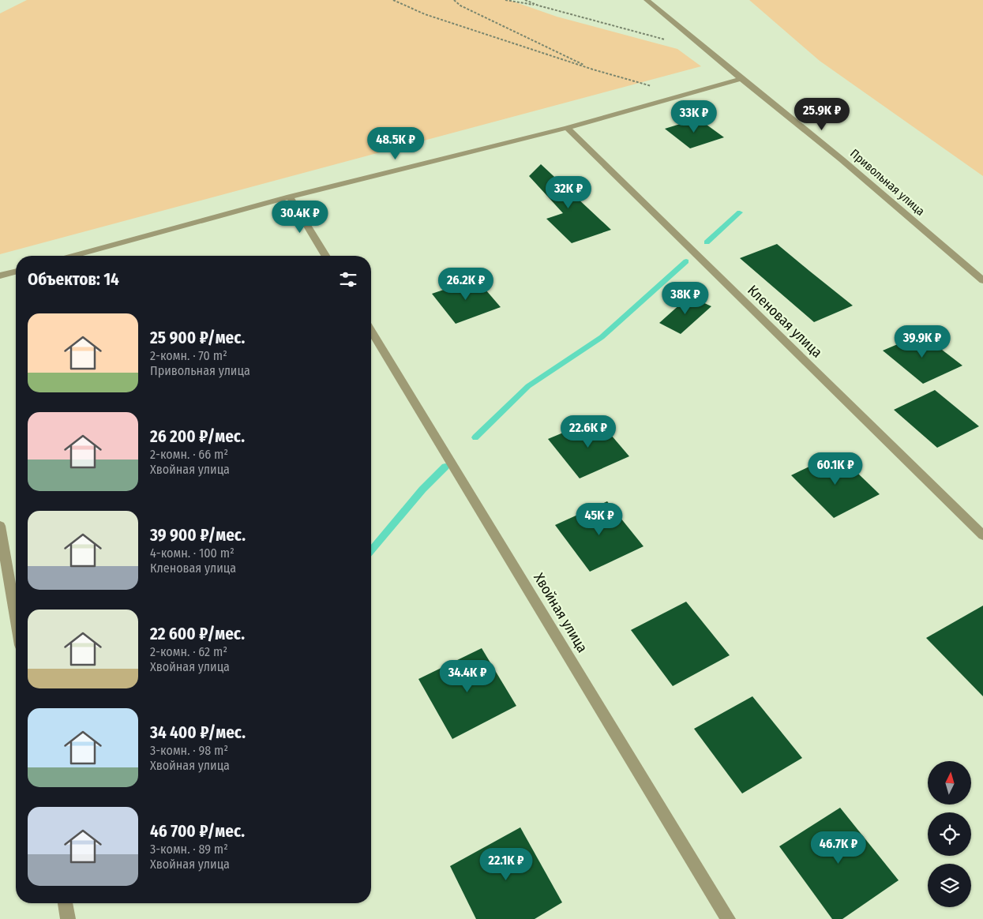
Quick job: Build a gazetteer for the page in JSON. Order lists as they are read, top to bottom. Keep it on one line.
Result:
{"streets":{"street":["Привольная улица","Кленовая улица","Хвойная улица"]},"north":"top","page":{"price":["25.9K ₽","33K ₽","48.5K ₽","32K ₽","30.4K ₽","26.2K ₽","38K ₽","39.9K ₽","22.6K ₽","60.1K ₽","45K ₽","34.4K ₽","46.7K ₽","22.1K ₽"],"heading":"Объектов: 14","list":[{"name":"25 900 ₽/мес.","note":"2-комн. · 70 m² · Привольная улица"},{"name":"26 200 ₽/мес.","note":"2-комн. · 66 m² · Хвойная улица"},{"name":"39 900 ₽/мес.","note":"4-комн. · 100 m² · Кленовая улица"},{"name":"22 600 ₽/мес.","note":"2-комн. · 62 m² · Хвойная улица"},{"name":"34 400 ₽/мес.","note":"3-комн. · 98 m² · Хвойная улица"},{"name":"46 700 ₽/мес.","note":"3-комн. · 89 m² · Хвойная улица"}]}}
